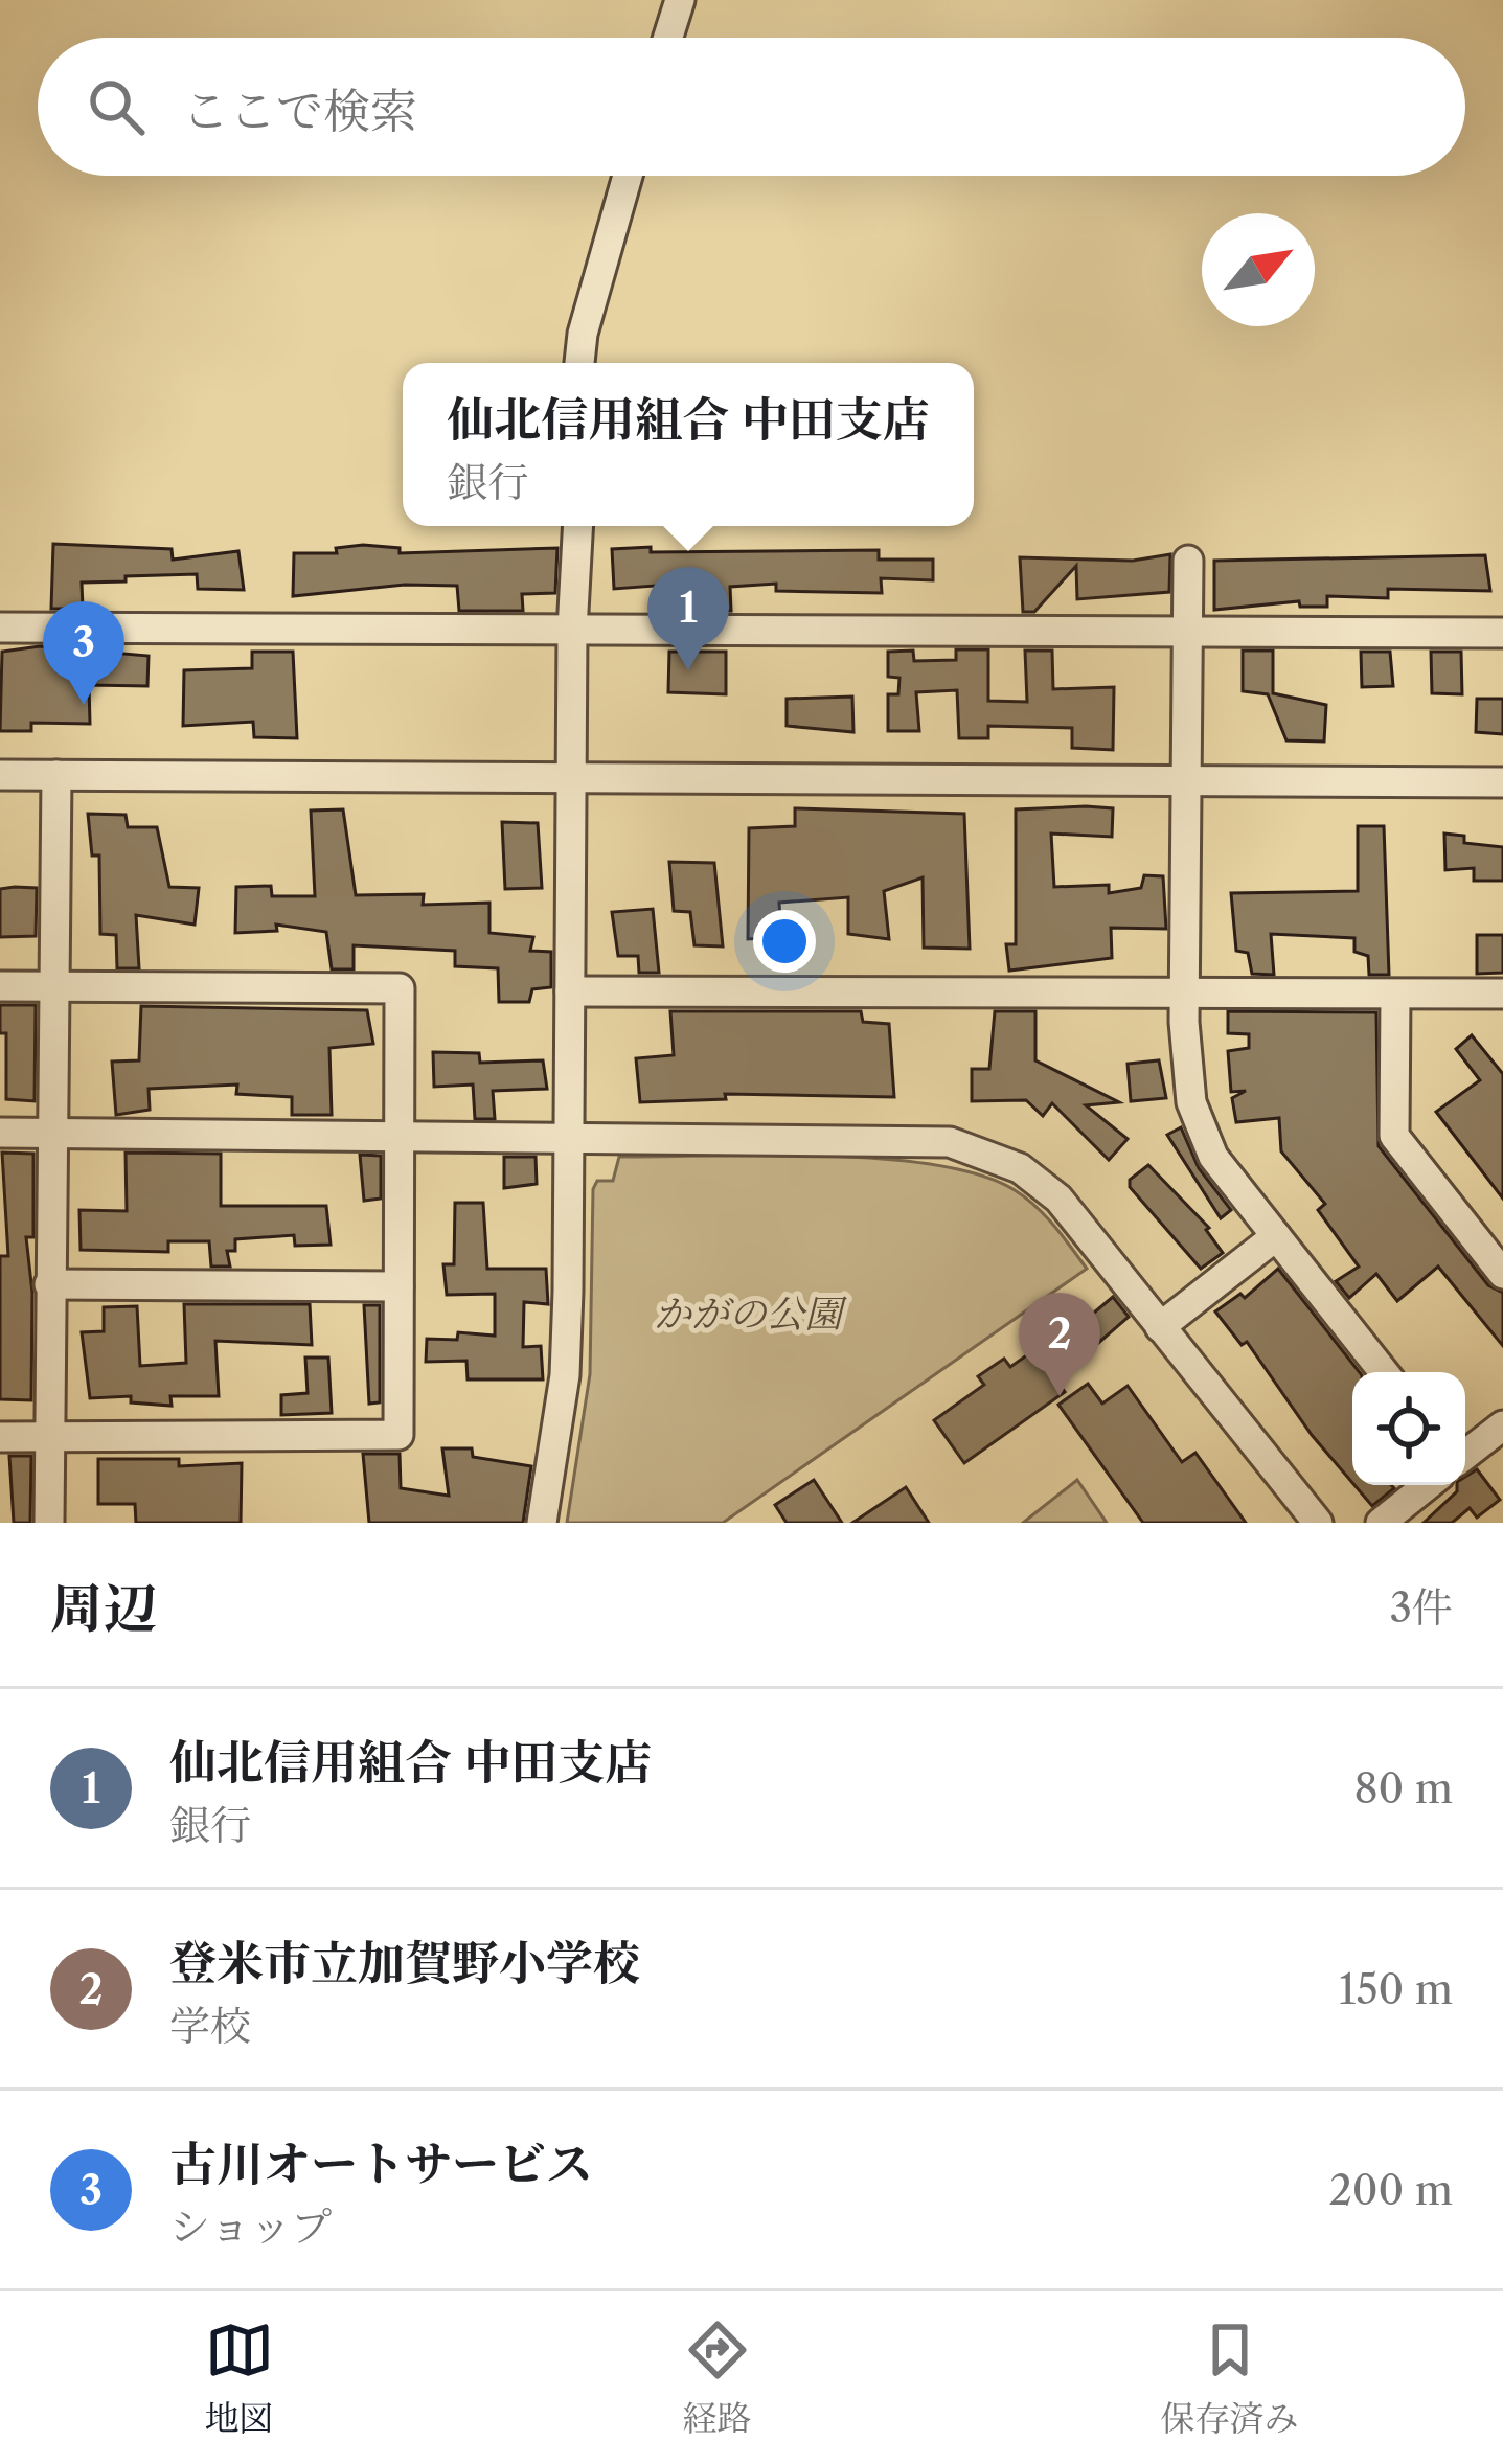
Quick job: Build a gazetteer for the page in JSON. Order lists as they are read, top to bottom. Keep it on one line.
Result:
{"parks":["かがの公園"],"north":"top right","page":{"search":"ここで検索","popup":["仙北信用組合 中田支店","銀行"],"pins":["1","3","2"],"heading":["周辺","3件"],"list":[{"mark":"1","name":"仙北信用組合 中田支店","note":"銀行","value":"80 m"},{"mark":"2","name":"登米市立加賀野小学校","note":"学校","value":"150 m"},{"mark":"3","name":"古川オートサービス","note":"ショップ","value":"200 m"}],"nav":["地図","経路","保存済み"]}}
